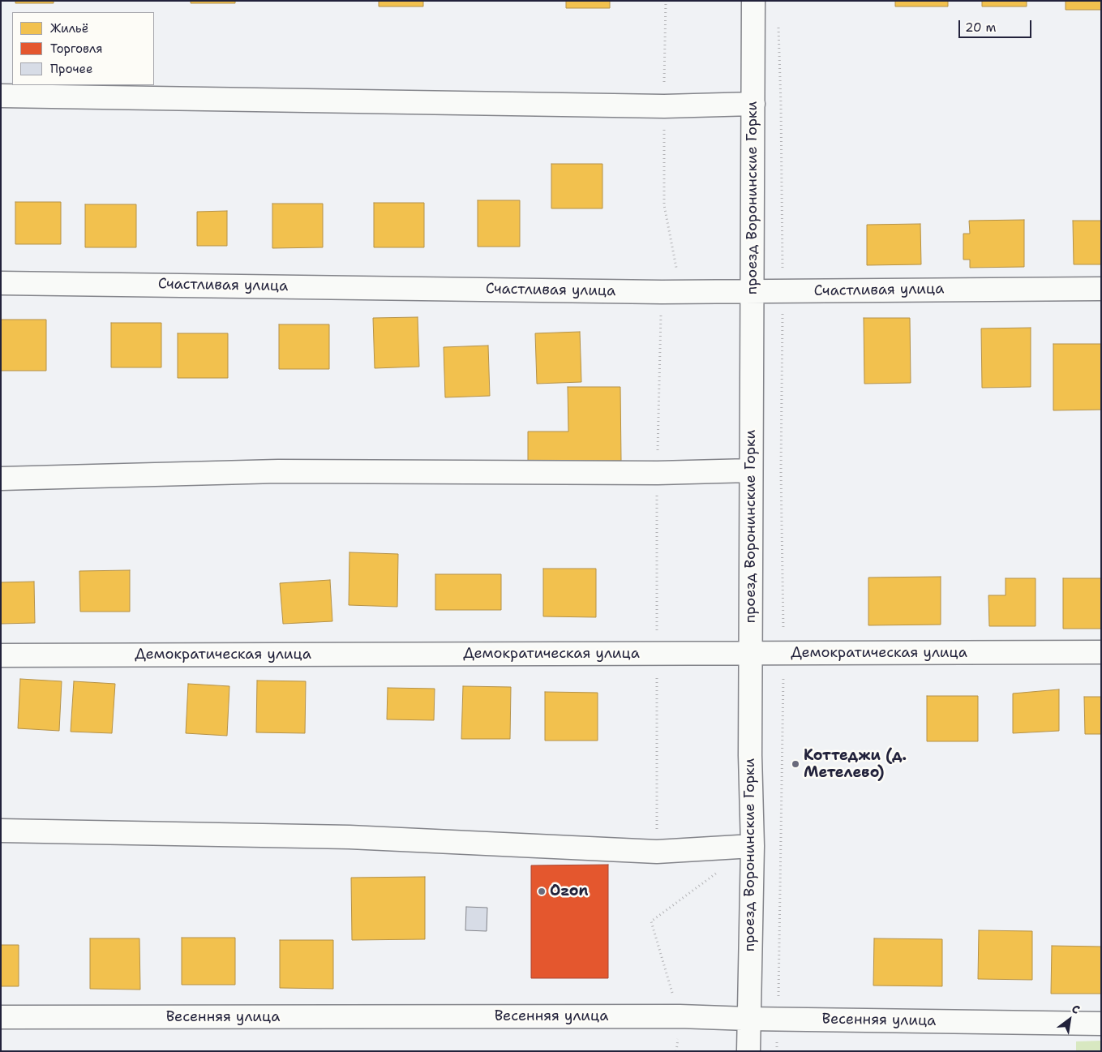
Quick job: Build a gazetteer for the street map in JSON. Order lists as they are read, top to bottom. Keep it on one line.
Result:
{"streets":{"street":["проезд Воронинские Горки","Счастливая улица","Демократическая улица","Весенняя улица"]},"crossings":[["проезд Воронинские Горки","Счастливая улица"],["проезд Воронинские Горки","Демократическая улица"],["проезд Воронинские Горки","Весенняя улица"]],"places":["Коттеджи (д. Метелево)","Ozon"],"legend":["Жильё","Торговля","Прочее"],"scale_bar":"20 m","north":"top right"}
